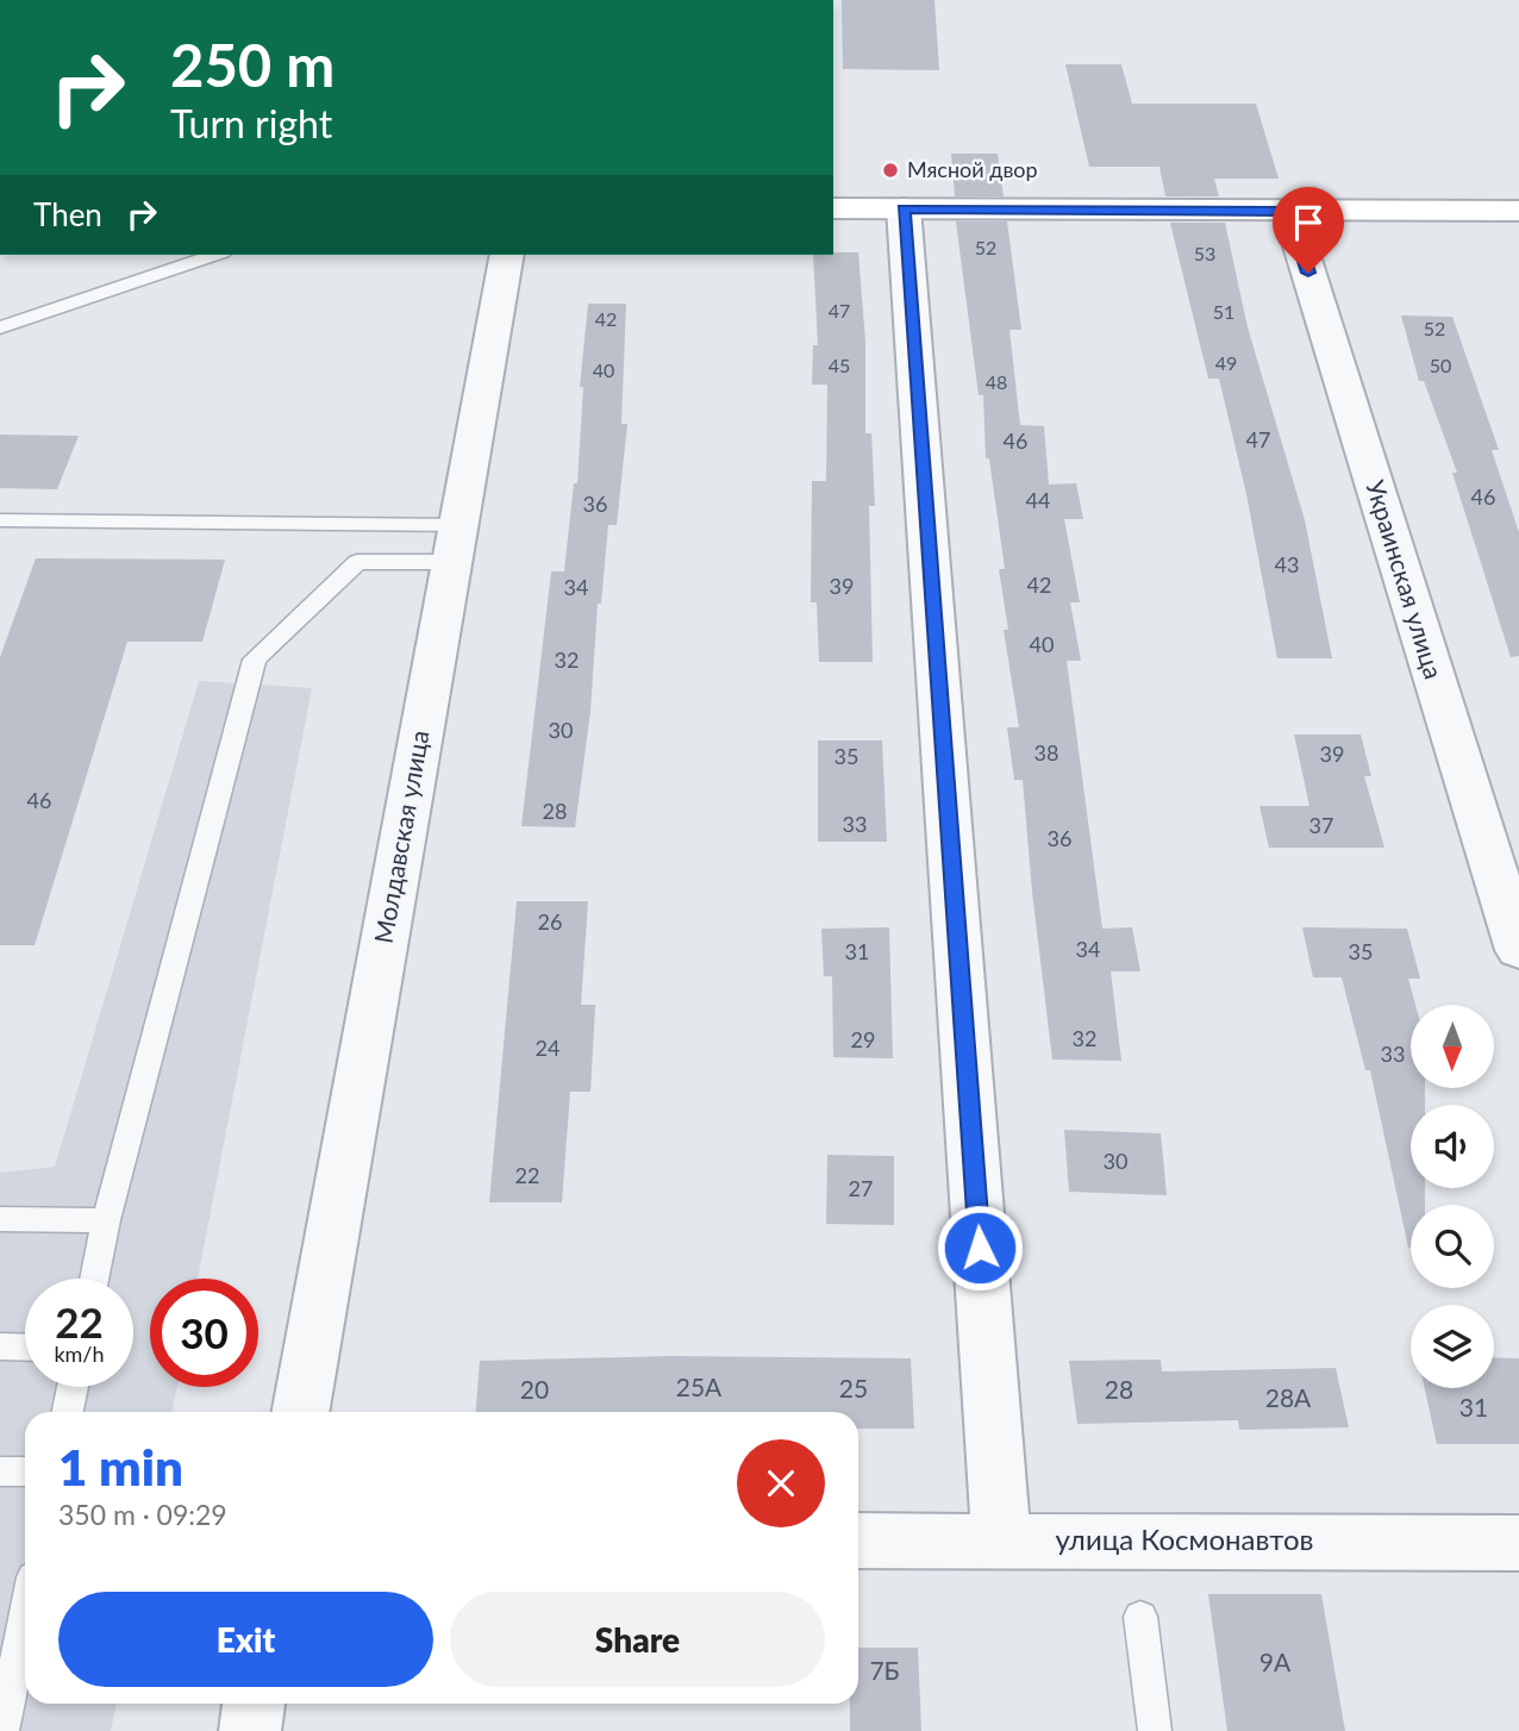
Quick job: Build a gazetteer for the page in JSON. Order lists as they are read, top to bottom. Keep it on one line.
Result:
{"streets":{"street":["Украинская улица","Молдавская улица","улица Космонавтов"]},"places":["Мясной двор"],"house_numbers":["52","53","47","51","42","52","49","45","50","40","48","47","46","46","44","36","43","42","39","34","40","32","30","38","39","35","46","28","33","37","36","26","34","31","35","32","29","24","33","30","22","27","25А","25","20","28","28А","31","9А","7Б"],"north":"bottom","page":{"turn":["250 m","Turn right"],"then":"Then","speed":"22 km/h","limit":"30","heading":["1 min","350 m · 09:29"],"buttons":["Exit","Share"]}}
